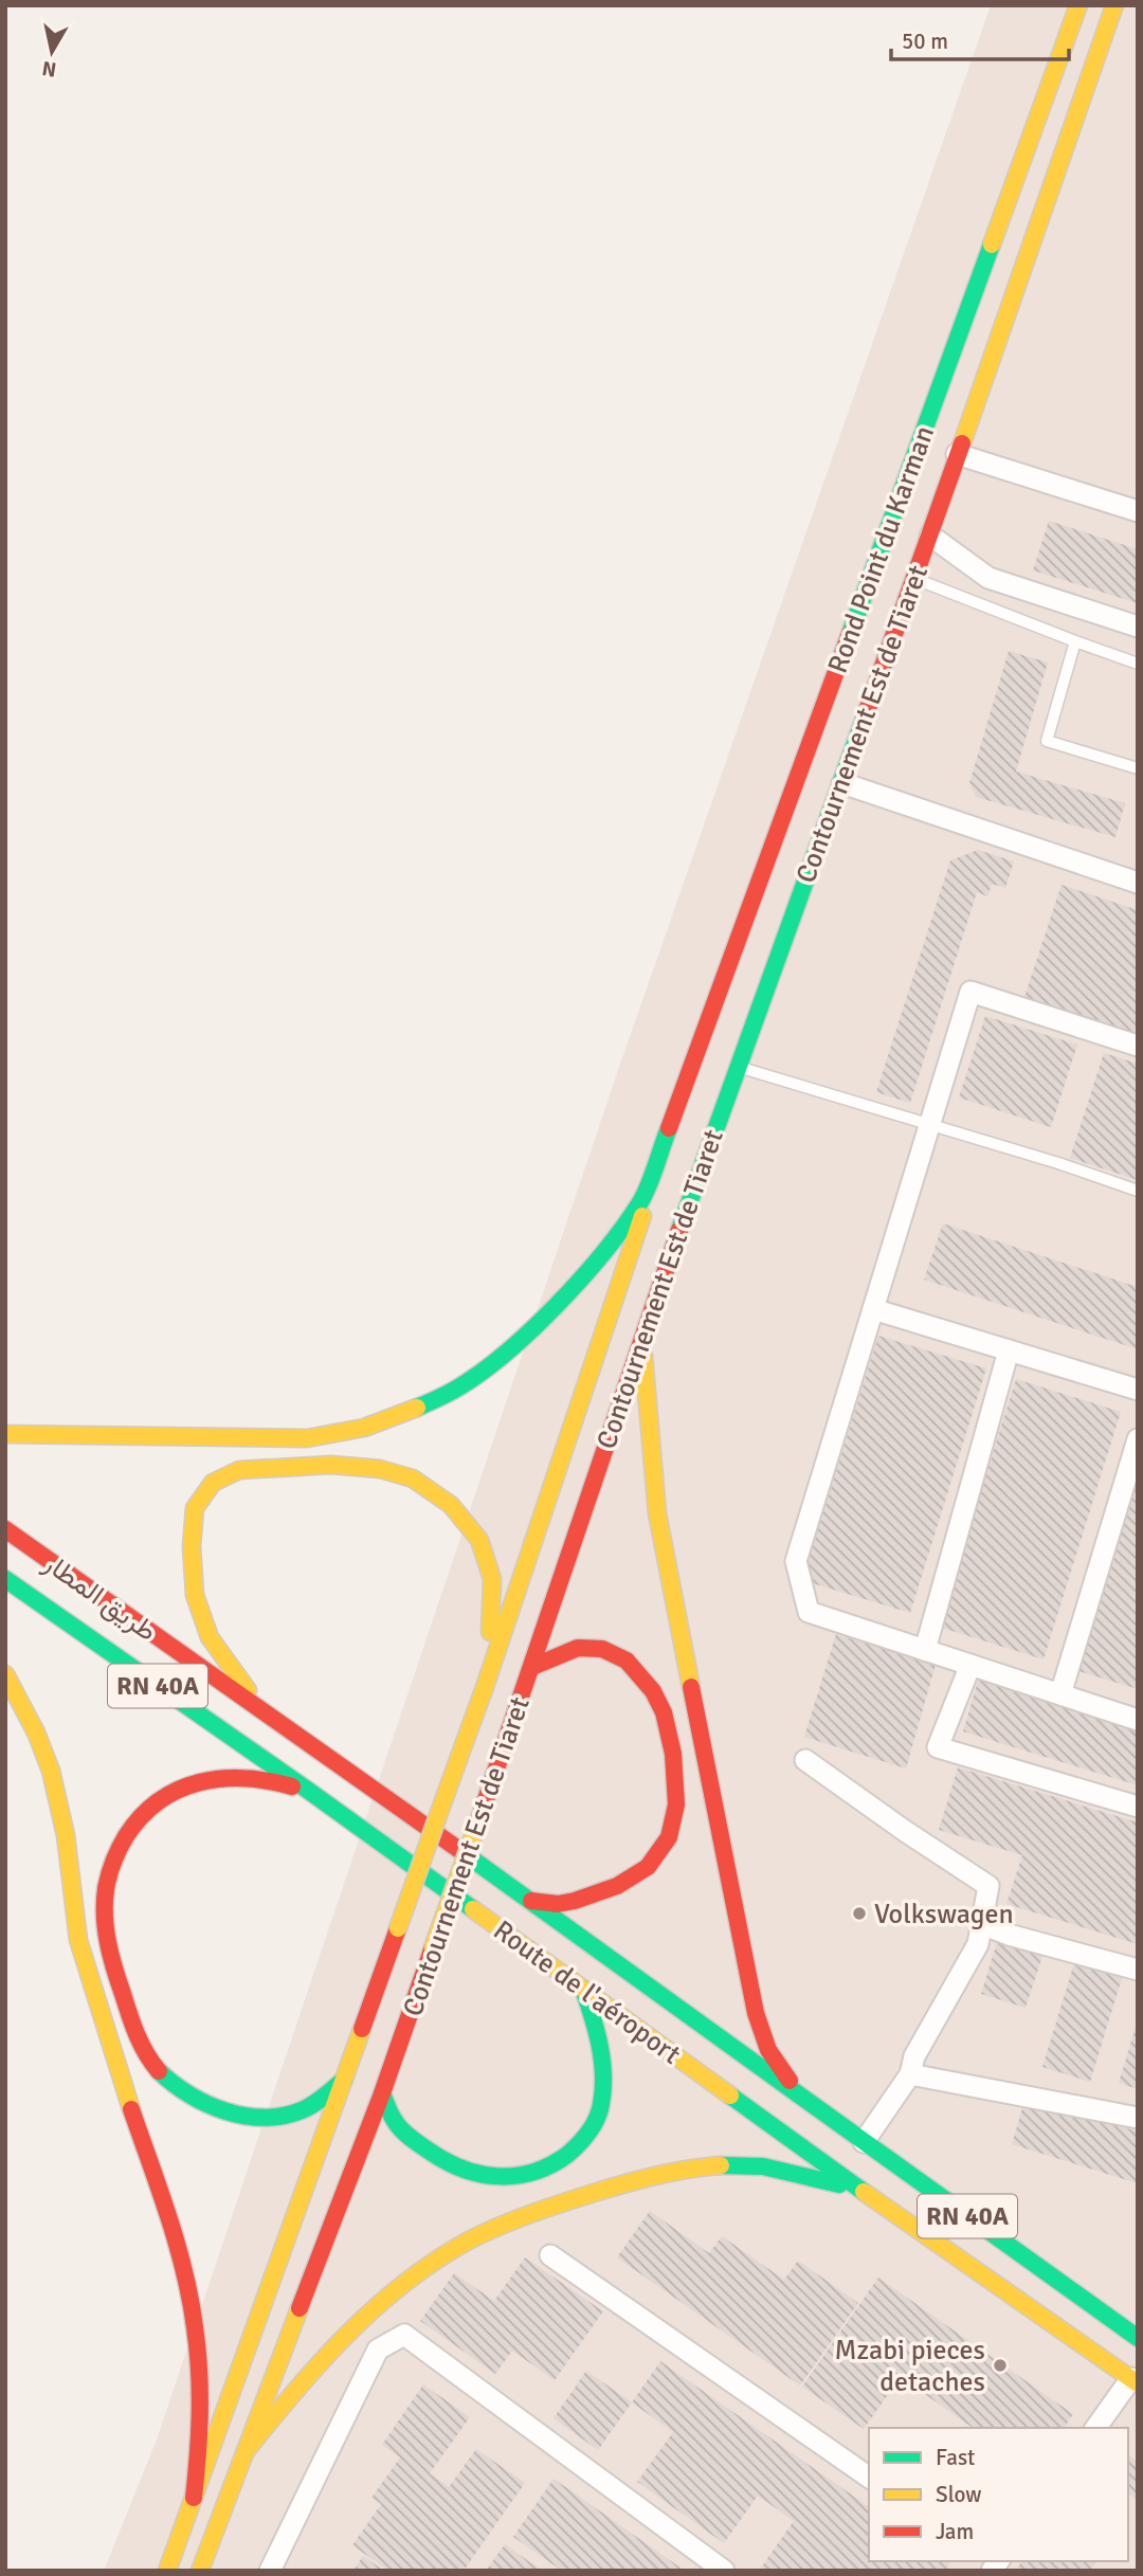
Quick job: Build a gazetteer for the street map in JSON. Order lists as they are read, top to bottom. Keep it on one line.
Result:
{"streets":{"main road":["Rond Point du Karman","Contournement Est de Tiaret","طريق المطار","RN 40A","Route de l'aéroport"]},"crossings":[["Rond Point du Karman","Contournement Est de Tiaret"],["طريق المطار","Route de l'aéroport"],["RN 40A","Route de l'aéroport"]],"places":["Volkswagen","Mzabi pieces detaches"],"legend":["Fast","Slow","Jam"],"scale_bar":"50 m","north":"bottom"}
